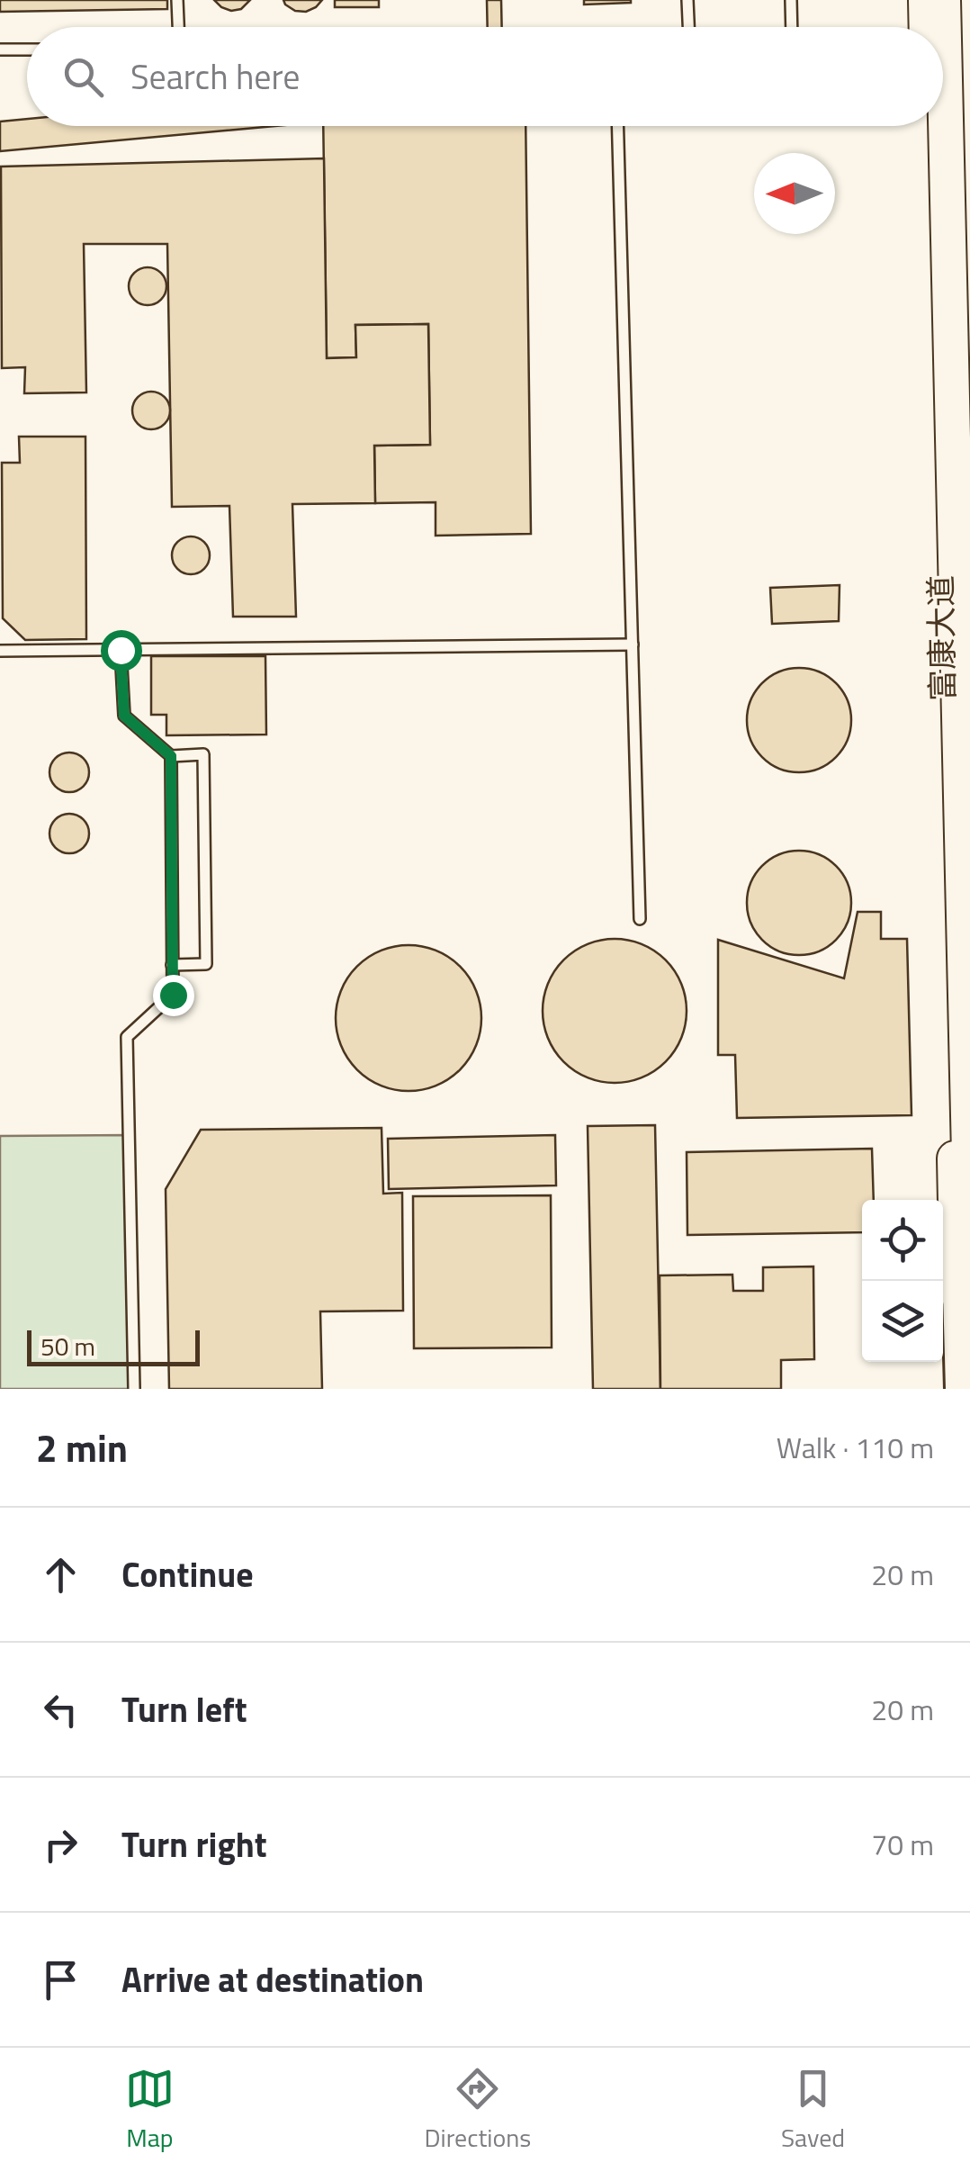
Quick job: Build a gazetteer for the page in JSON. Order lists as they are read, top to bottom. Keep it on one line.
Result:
{"streets":{"main road":["富康大道"]},"scale_bar":"50 m","north":"left","page":{"search":"Search here","scale":"50 m","heading":["2 min","Walk · 110 m"],"list":[["Continue","20 m"],["Turn left","20 m"],["Turn right","70 m"],"Arrive at destination"],"nav":["Map","Directions","Saved"]}}
